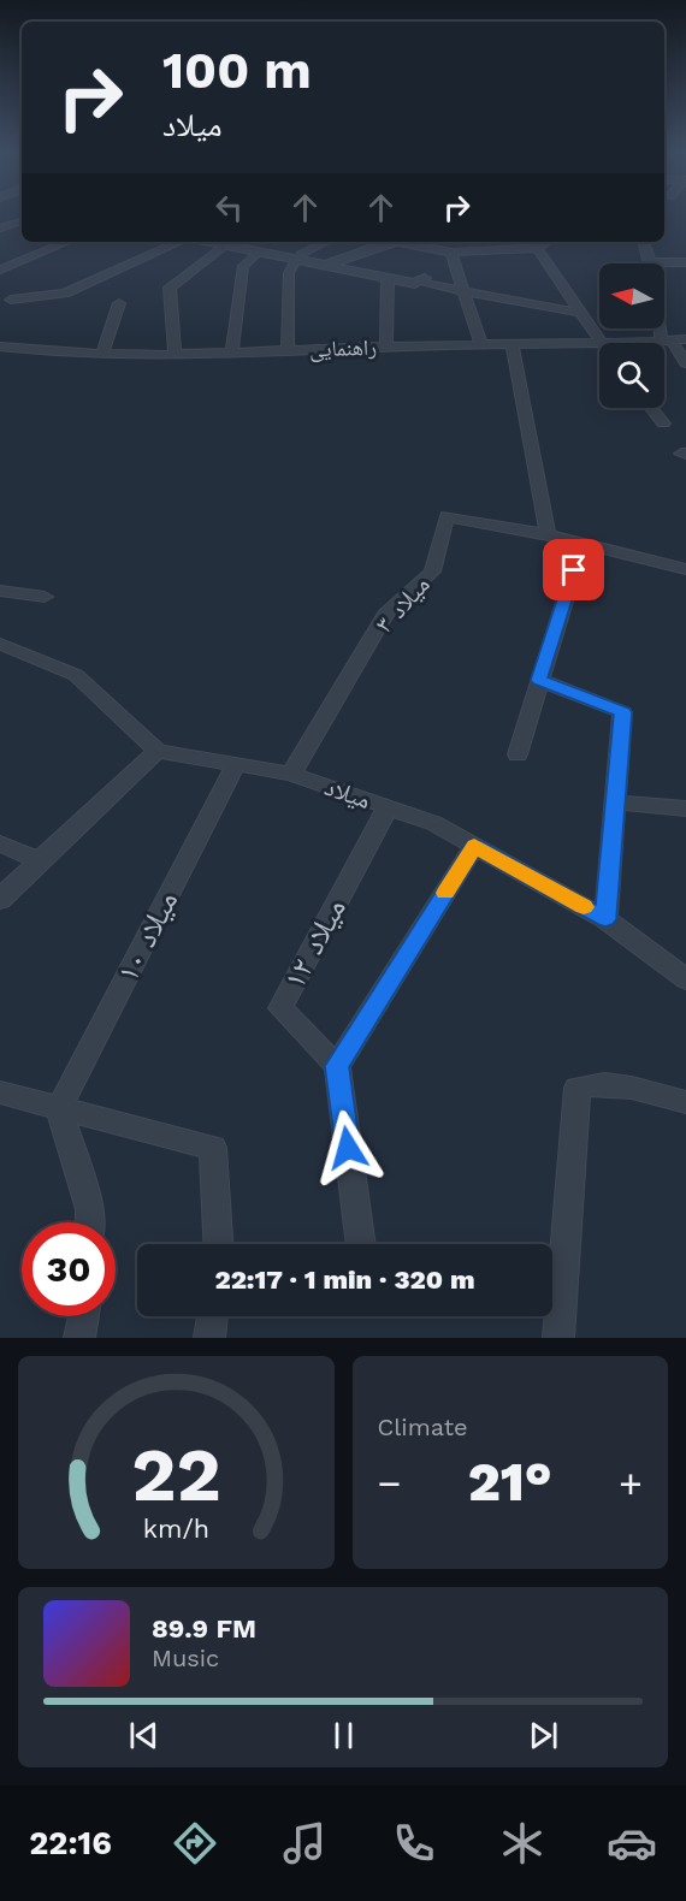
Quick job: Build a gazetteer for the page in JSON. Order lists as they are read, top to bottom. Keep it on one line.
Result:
{"streets":{"street":["راهنمایی","میلاد ۳","میلاد","میلاد ۱۰","میلاد ۱۲"]},"crossings":[["میلاد ۳","میلاد"],["میلاد","میلاد ۱۰"],["میلاد","میلاد ۱۲"]],"north":"left","page":{"turn":["100 m","میلاد"],"limit":"30","trip":"22:17 · 1 min · 320 m","tile":"Climate","heat":["−","21°","+"],"song":["89.9 FM","Music"],"tabs":"22:16","gauge":["22","km/h"]}}
